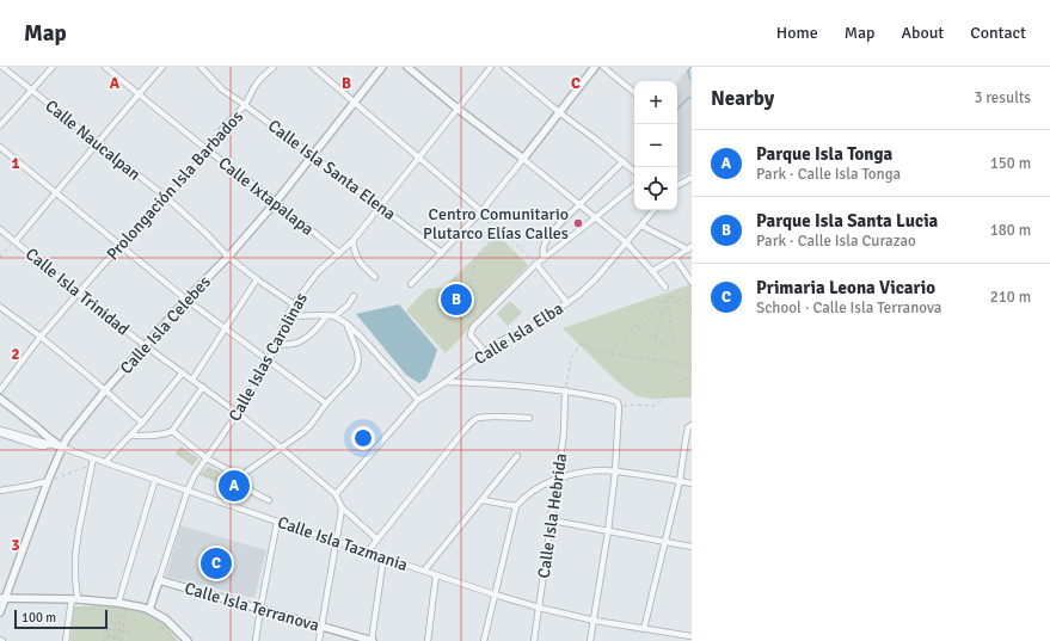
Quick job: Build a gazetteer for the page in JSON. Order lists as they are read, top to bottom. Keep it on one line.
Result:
{"streets":{"street":["Calle Naucalpan","Calle Isla Santa Elena","Prolongación Isla Barbados","Calle Ixtapalapa","Calle Isla Trinidad","Calle Isla Celebes","Calle Isla Elba","Calle Islas Carolinas","Calle Isla Hebrida","Calle Isla Tazmania","Calle Isla Terranova"]},"crossings":[["Calle Naucalpan","Prolongación Isla Barbados"],["Calle Naucalpan","Calle Isla Celebes"],["Calle Naucalpan","Calle Islas Carolinas"],["Calle Isla Santa Elena","Prolongación Isla Barbados"],["Calle Isla Santa Elena","Calle Isla Celebes"],["Calle Isla Santa Elena","Calle Islas Carolinas"],["Prolongación Isla Barbados","Calle Ixtapalapa"],["Prolongación Isla Barbados","Calle Isla Trinidad"],["Calle Ixtapalapa","Calle Isla Celebes"],["Calle Ixtapalapa","Calle Islas Carolinas"],["Calle Isla Trinidad","Calle Isla Celebes"],["Calle Isla Trinidad","Calle Isla Elba"],["Calle Isla Trinidad","Calle Islas Carolinas"],["Calle Isla Celebes","Calle Isla Tazmania"],["Calle Islas Carolinas","Calle Isla Tazmania"],["Calle Islas Carolinas","Calle Isla Terranova"],["Calle Isla Hebrida","Calle Isla Tazmania"]],"places":["Centro Comunitario Plutarco Elías Calles"],"scale_bar":"100 m","page":{"header":"Map","nav":["Home","Map","About","Contact"],"heading":["Nearby","3 results"],"map_buttons":["+","−"],"list":[{"mark":"A","name":"Parque Isla Tonga","note":"Park · Calle Isla Tonga","value":"150 m"},{"mark":"B","name":"Parque Isla Santa Lucia","note":"Park · Calle Isla Curazao","value":"180 m"},{"mark":"C","name":"Primaria Leona Vicario","note":"School · Calle Isla Terranova","value":"210 m"}],"pins":["B","A","C"],"scale":"100 m"},"grid":{"columns":["A","B","C"],"rows":["1","2","3"]}}
